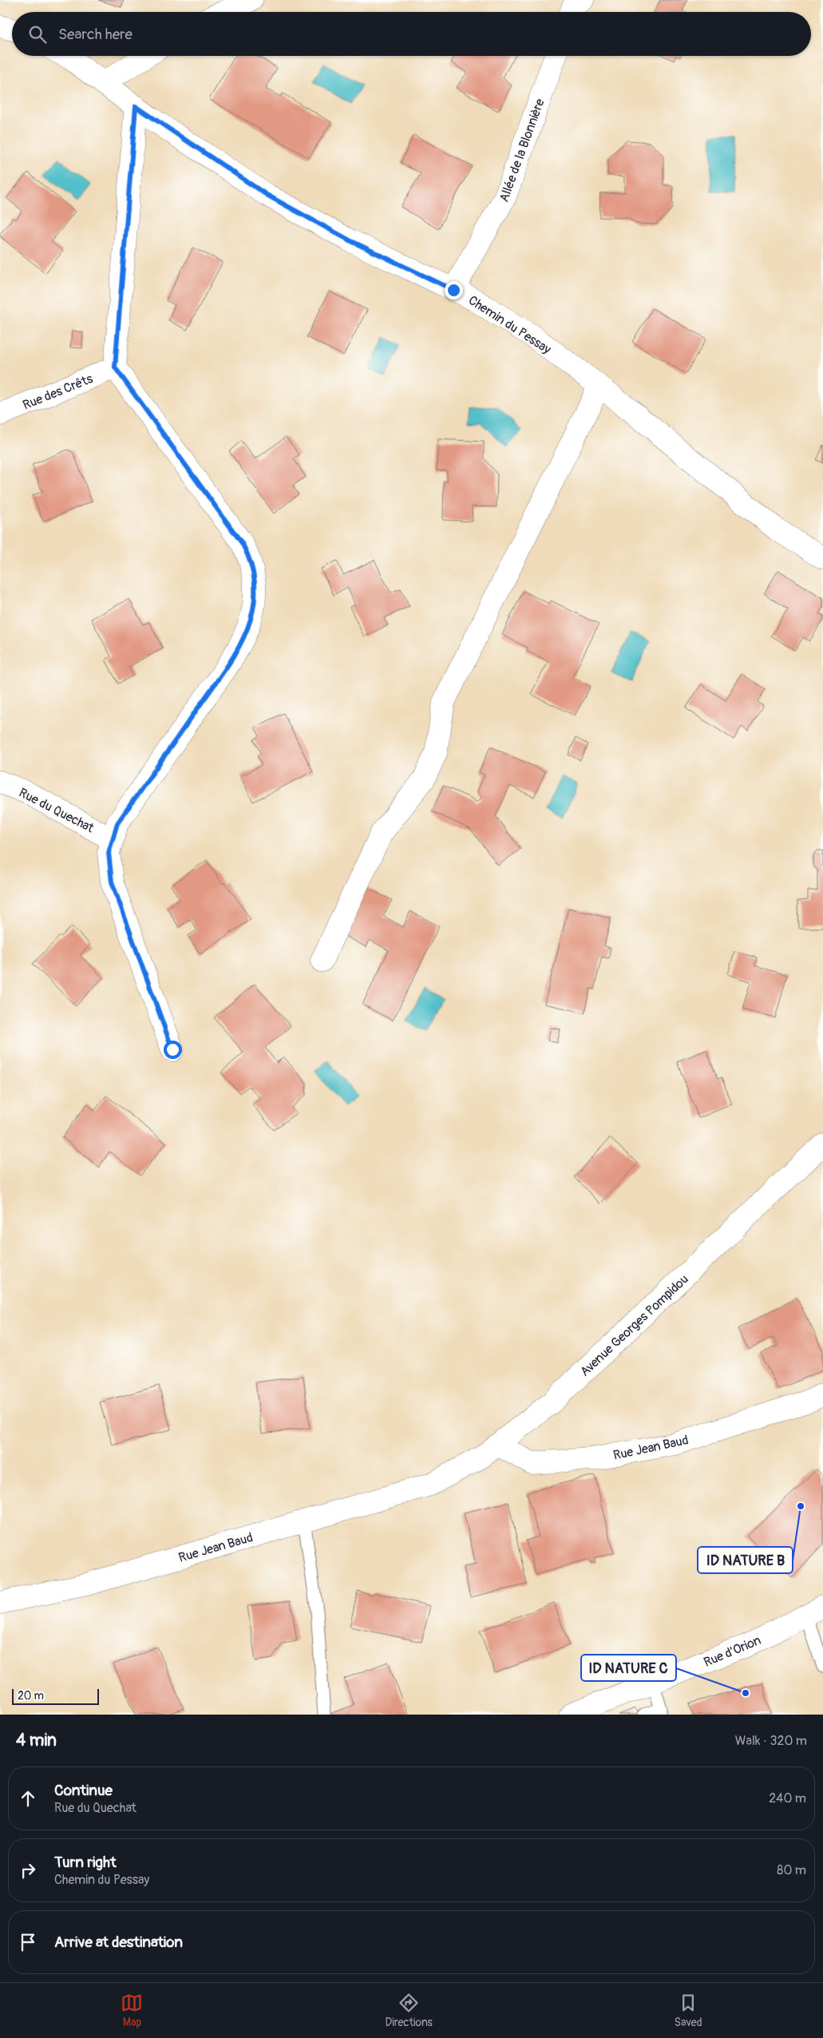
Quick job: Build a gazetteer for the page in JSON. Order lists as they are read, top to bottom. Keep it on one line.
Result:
{"streets":{"street":["Allée de la Blonnière","Chemin du Pessay","Rue des Crêts","Rue du Quechat","Avenue Georges Pompidou","Rue Jean Baud","Rue d’Orion"]},"crossings":[["Allée de la Blonnière","Chemin du Pessay"],["Avenue Georges Pompidou","Rue Jean Baud"]],"places":["ID NATURE B","ID NATURE C"],"scale_bar":"20 m","page":{"search":"Search here","scale":"20 m","heading":["4 min","Walk · 320 m"],"list":[["Continue","Rue du Quechat","240 m"],["Turn right","Chemin du Pessay","80 m"],"Arrive at destination"],"nav":["Map","Directions","Saved"]}}
